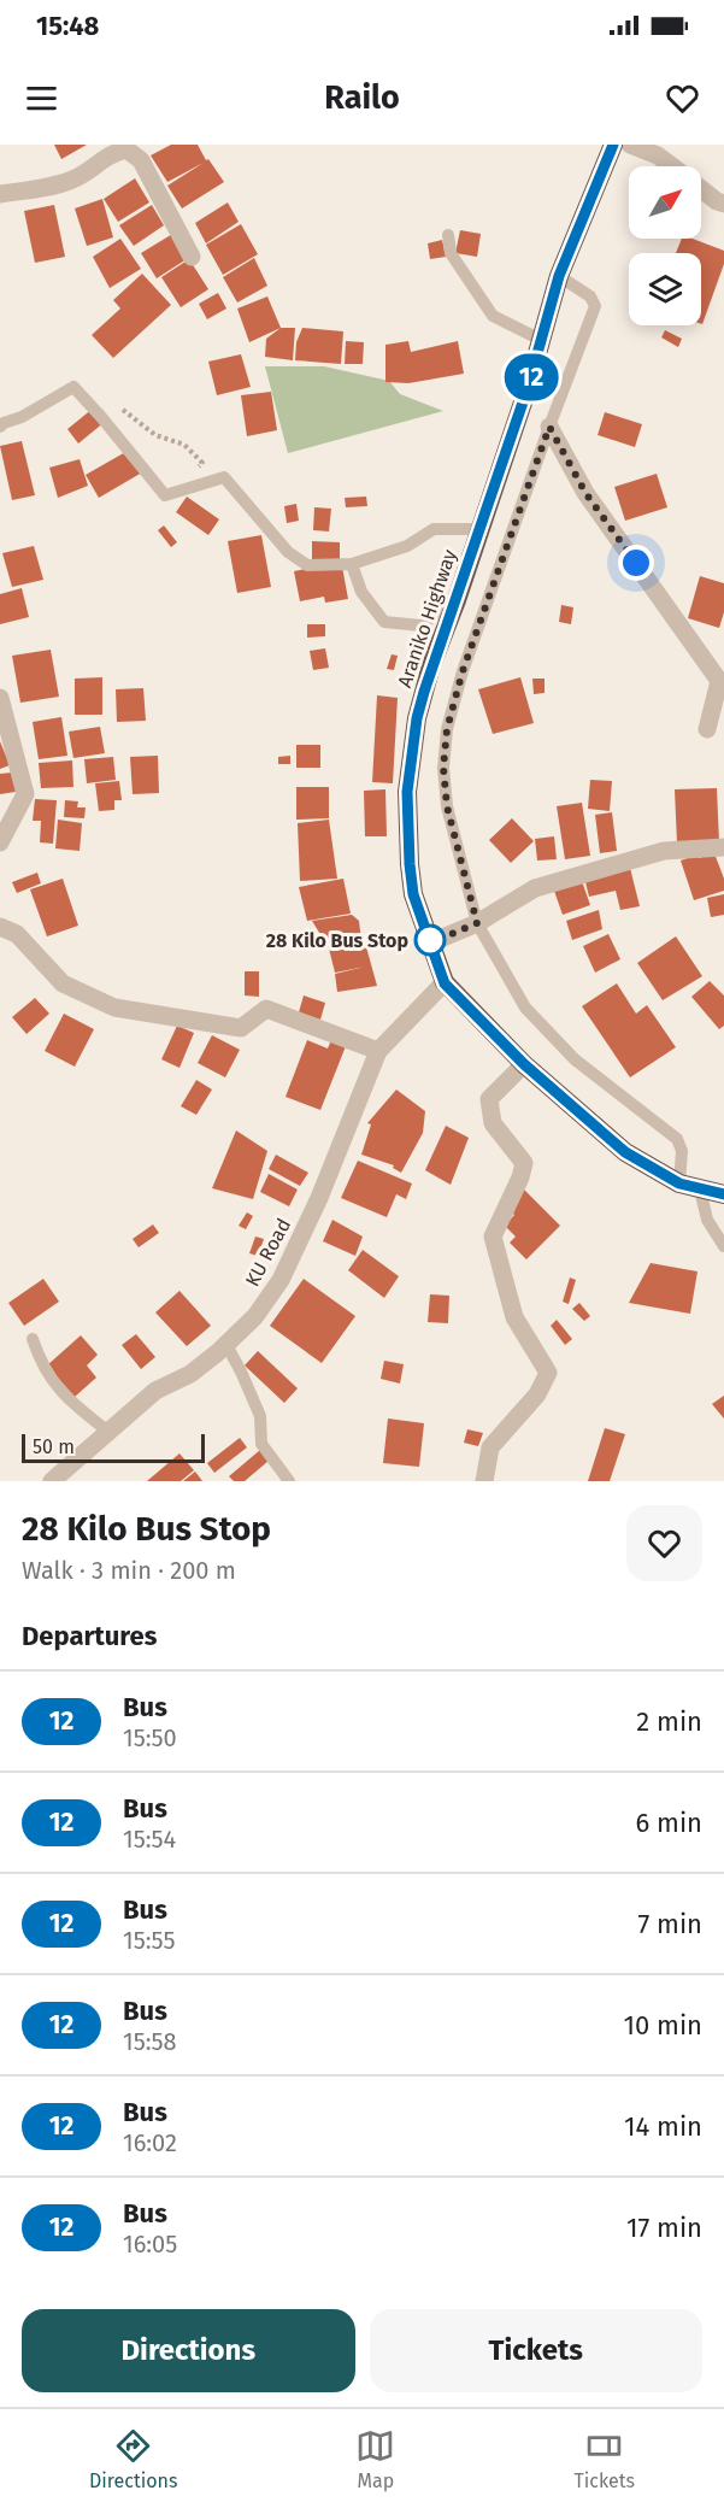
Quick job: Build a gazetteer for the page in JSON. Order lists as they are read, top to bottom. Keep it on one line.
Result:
{"streets":{"highway":["Araniko Highway"],"street":["KU Road"]},"crossings":[["Araniko Highway","KU Road"]],"places":["28 Kilo Bus Stop"],"lines":["bus line 12"],"scale_bar":"50 m","north":"top right","page":{"status":"15:48","header":"Railo","on_map":"12","scale":"50 m","heading":[["28 Kilo Bus Stop","Walk · 3 min · 200 m"],"Departures"],"list":[{"mark":"12","name":"Bus","note":"15:50","value":"2 min"},{"mark":"12","name":"Bus","note":"15:54","value":"6 min"},{"mark":"12","name":"Bus","note":"15:55","value":"7 min"},{"mark":"12","name":"Bus","note":"15:58","value":"10 min"},{"mark":"12","name":"Bus","note":"16:02","value":"14 min"},{"mark":"12","name":"Bus","note":"16:05","value":"17 min"}],"buttons":["Directions","Tickets"],"tabs":["Directions","Map","Tickets"]}}
